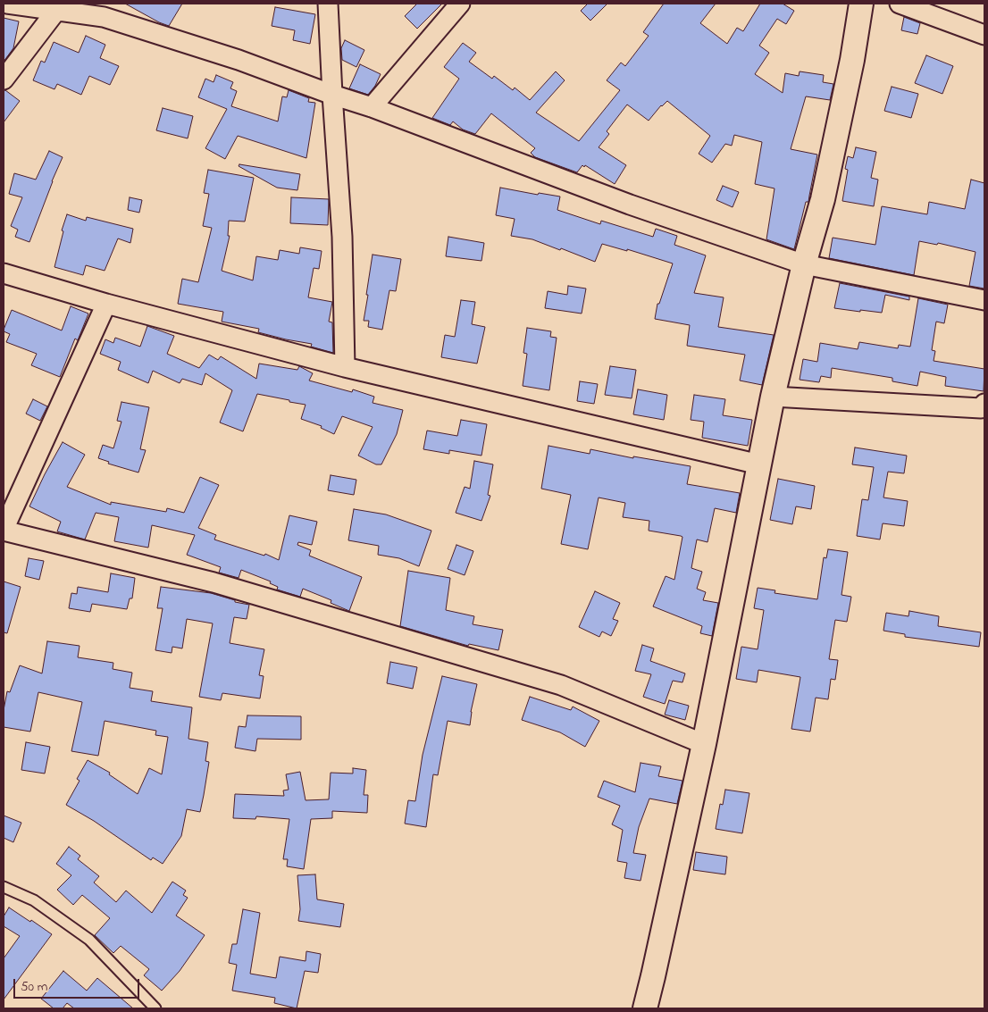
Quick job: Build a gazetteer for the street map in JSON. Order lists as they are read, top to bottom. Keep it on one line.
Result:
{"scale_bar":"50 m"}
